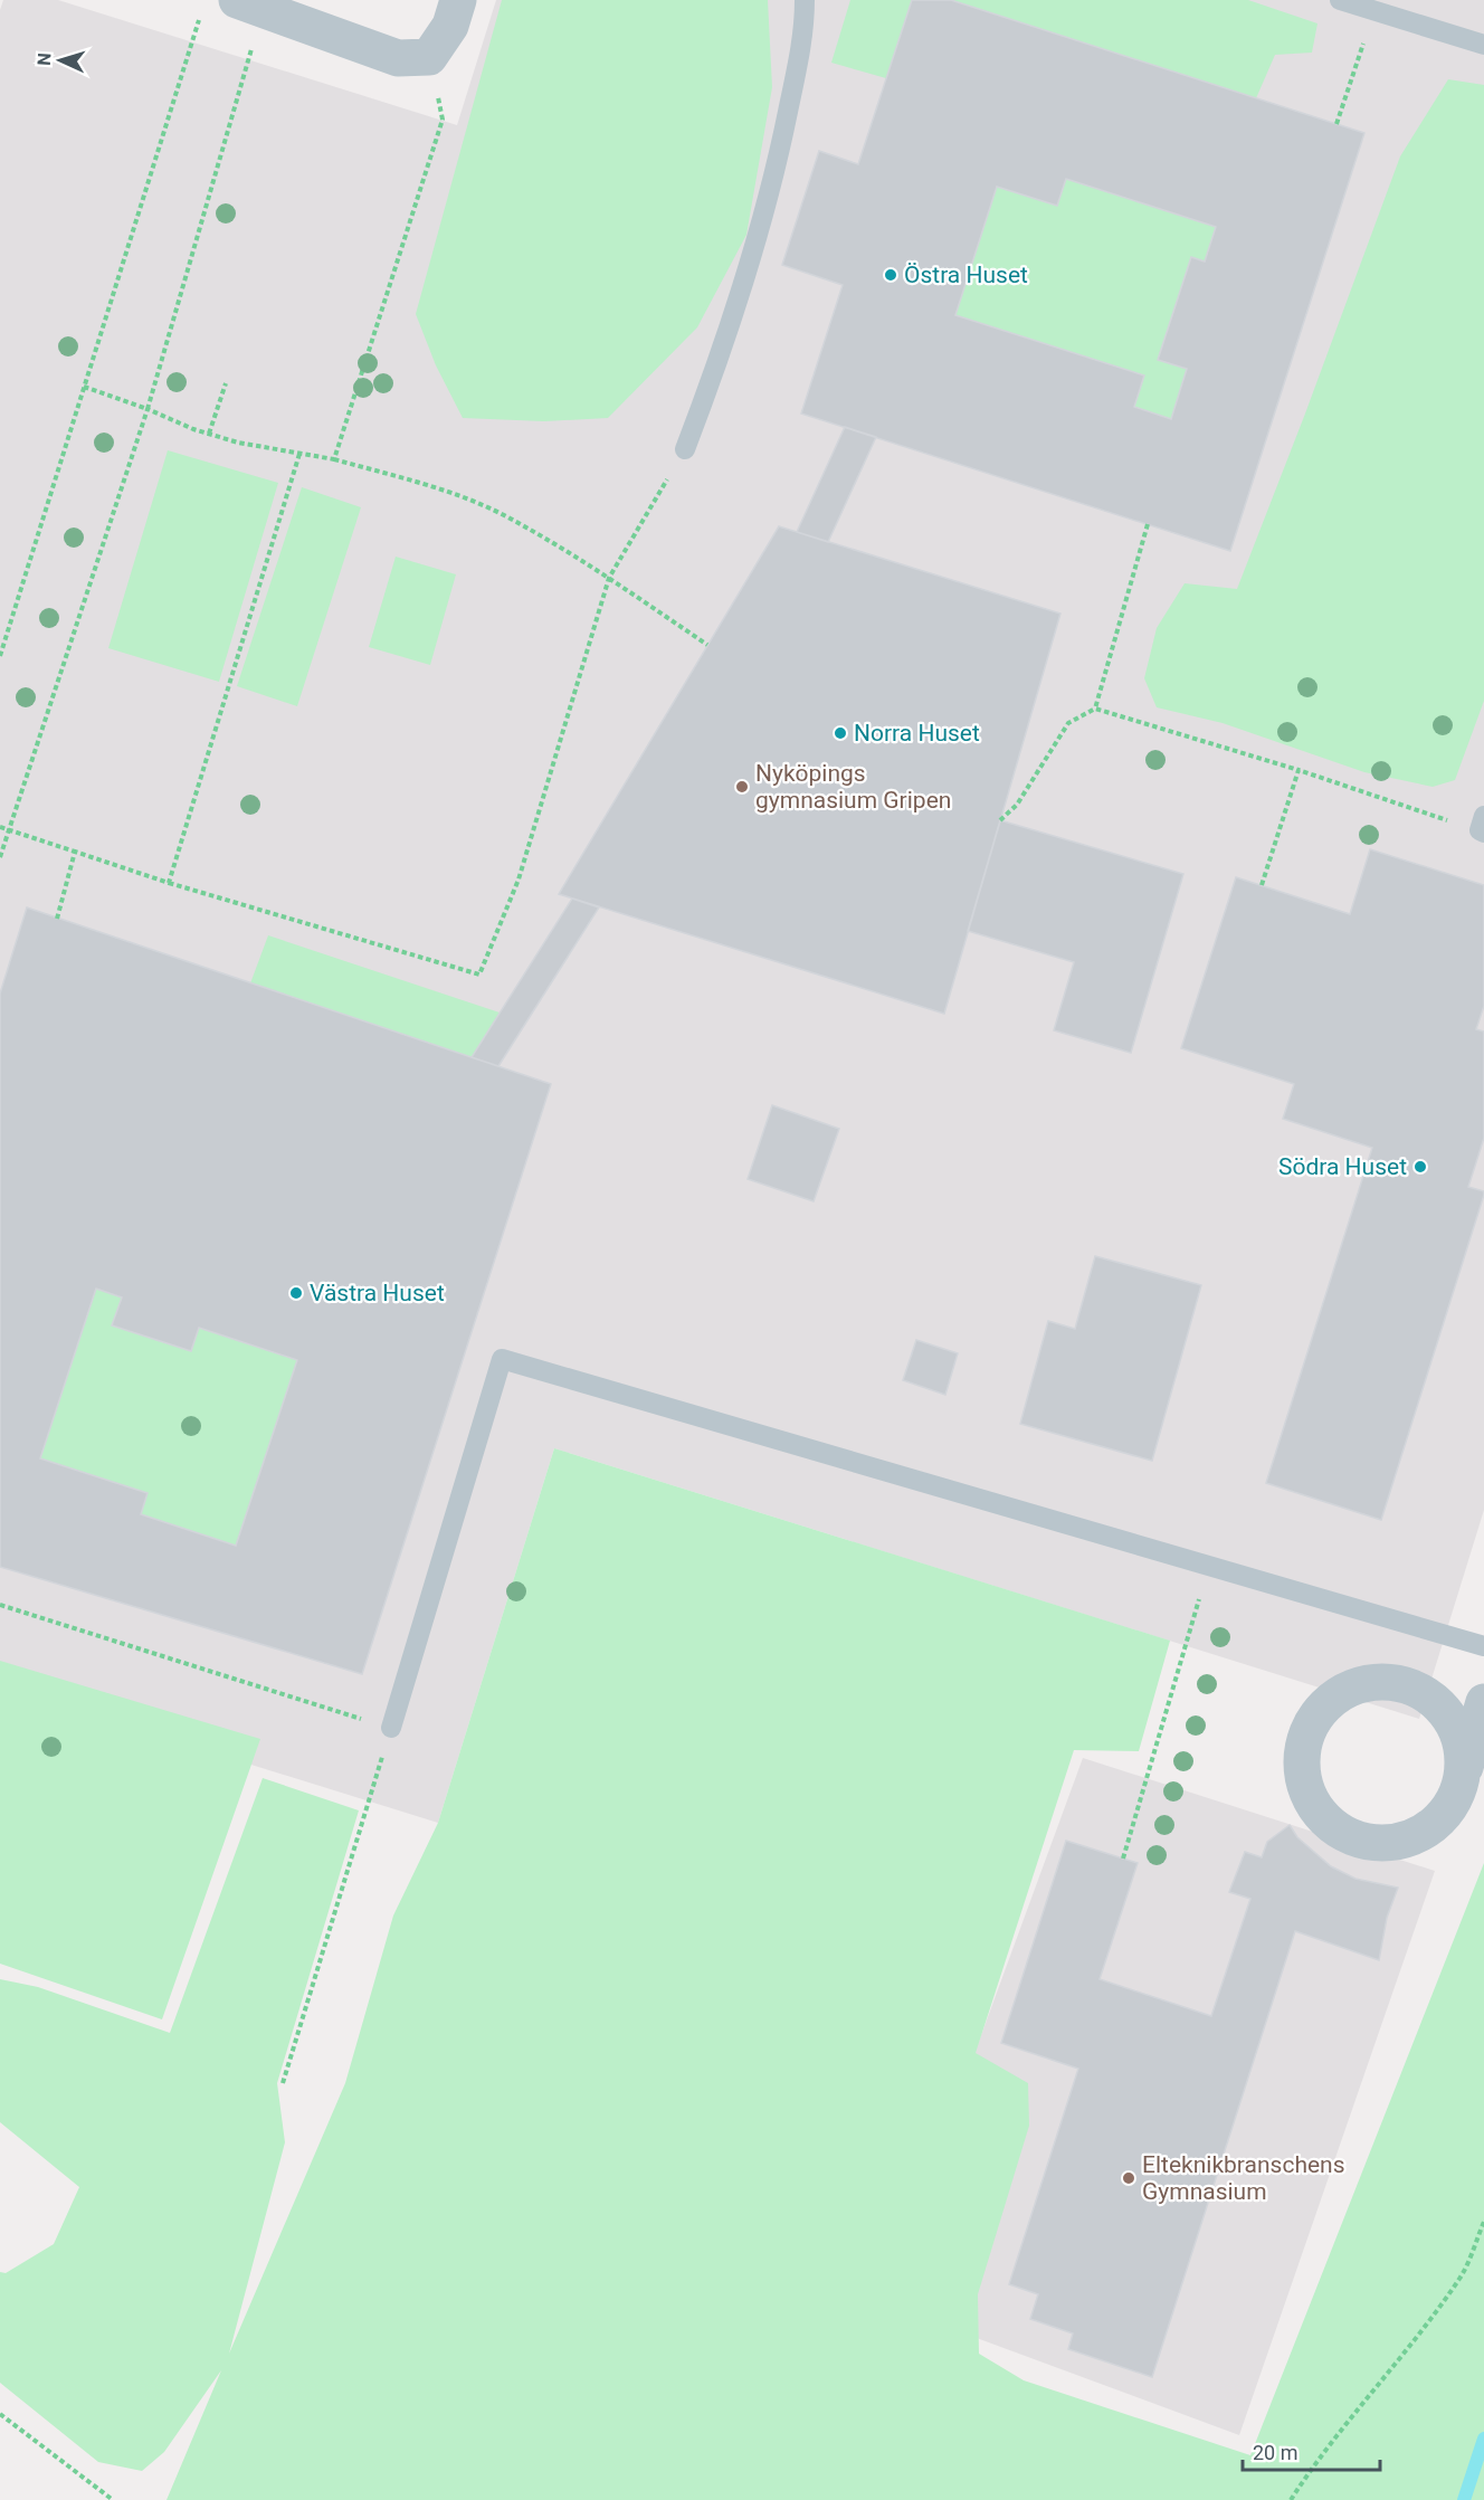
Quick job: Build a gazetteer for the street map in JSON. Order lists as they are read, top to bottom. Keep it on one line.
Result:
{"places":["Östra Huset","Norra Huset","Nyköpings gymnasium Gripen","Södra Huset","Västra Huset","Elteknikbranschens Gymnasium"],"scale_bar":"20 m","north":"left"}
